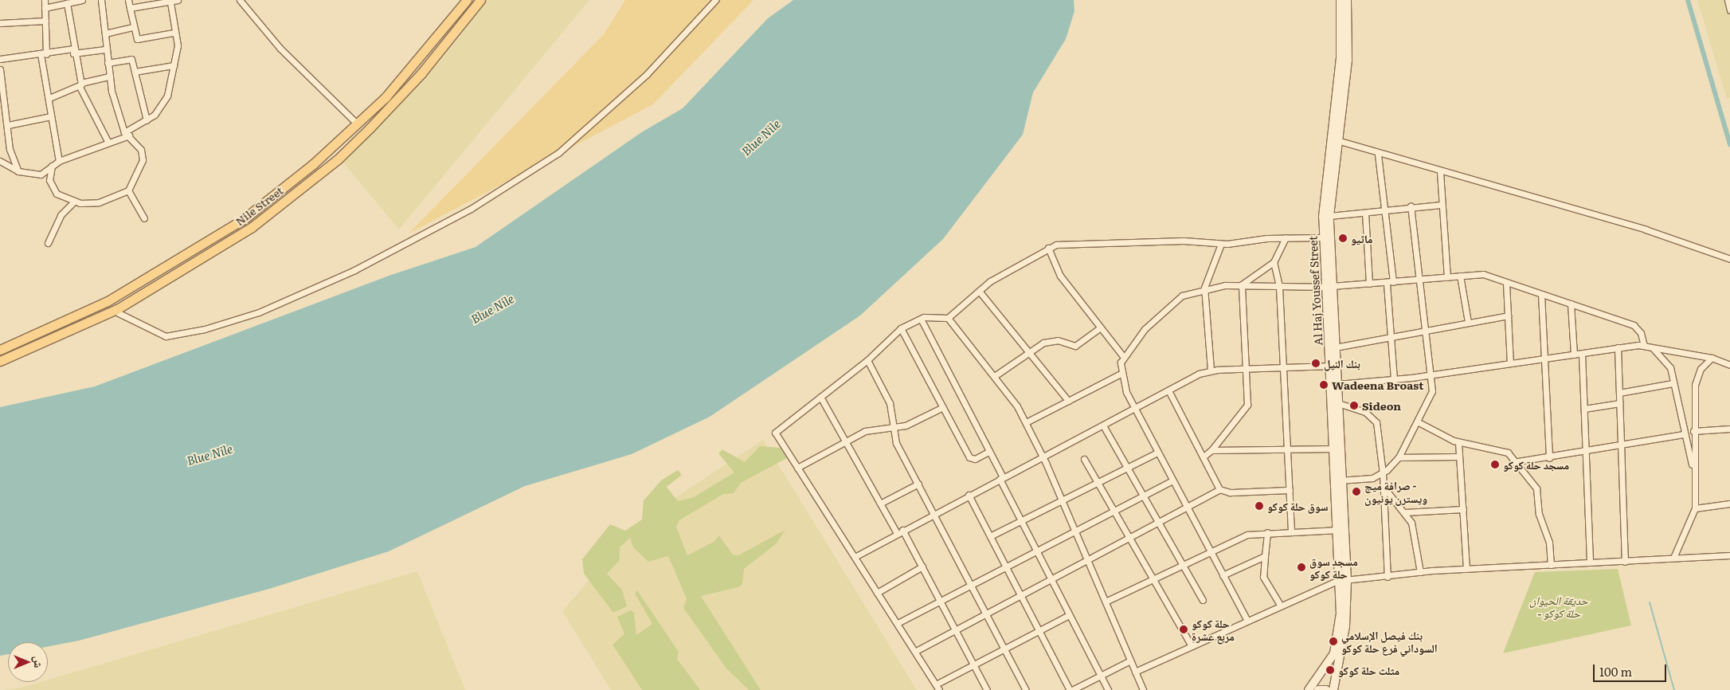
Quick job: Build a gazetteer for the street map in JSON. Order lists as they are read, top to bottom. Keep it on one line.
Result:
{"streets":{"main road":["Nile Street","Al Haj Youssef Street"]},"water":["Blue Nile"],"parks":["حديقة الحيوان - حلة كوكو"],"places":["ماثيو","بنك النيل","Wadeena Broast","Sideon","مسجد حلة كوكو","صرافة ميج - ويسترن يونيون","سوق حلة كوكو","مسجد سوق حلة كوكو","حلة كوكو مربع عشرة","بنك فيصل الإسلامي السوداني فرع حلة كوكو","مثلث حلة كوكو"],"scale_bar":"100 m","north":"right"}
